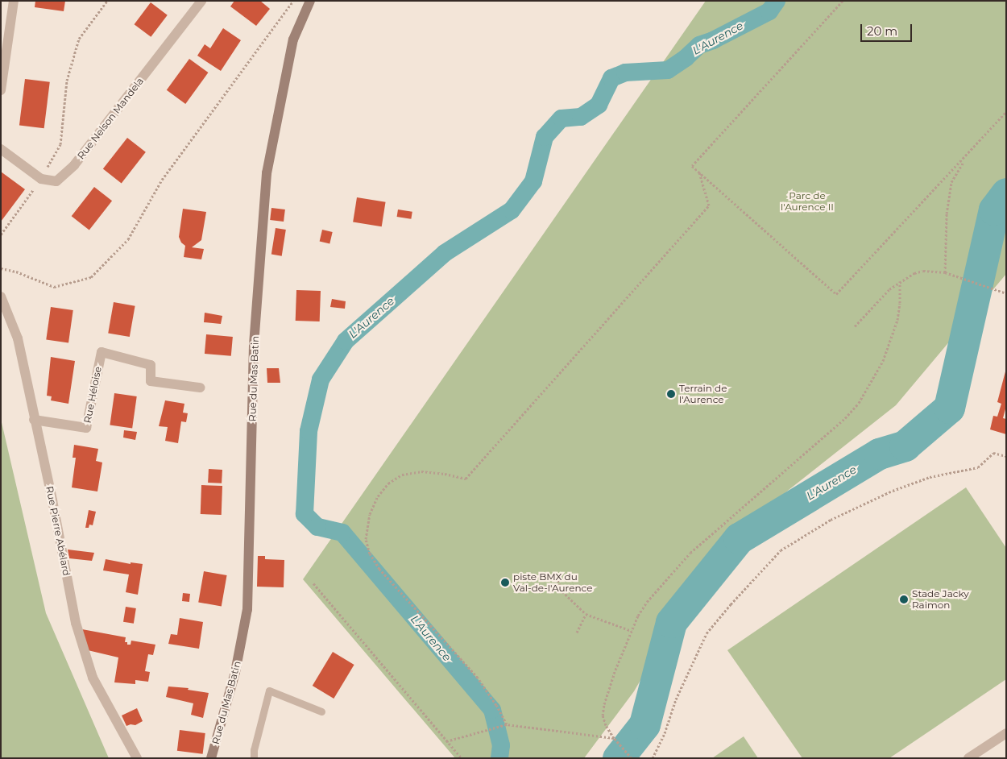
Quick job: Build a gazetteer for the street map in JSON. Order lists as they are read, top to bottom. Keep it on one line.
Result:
{"streets":{"street":["Rue Nelson Mandela","Rue du Mas Batin","Rue Héloise","Rue Pierre Abélard"]},"crossings":[["Rue Héloise","Rue Pierre Abélard"]],"water":["L'Aurence"],"parks":["Parc de l'Aurence II"],"places":["Terrain de l'Aurence","piste BMX du Val-de-l'Aurence","Stade Jacky Raimon"],"scale_bar":"20 m"}
